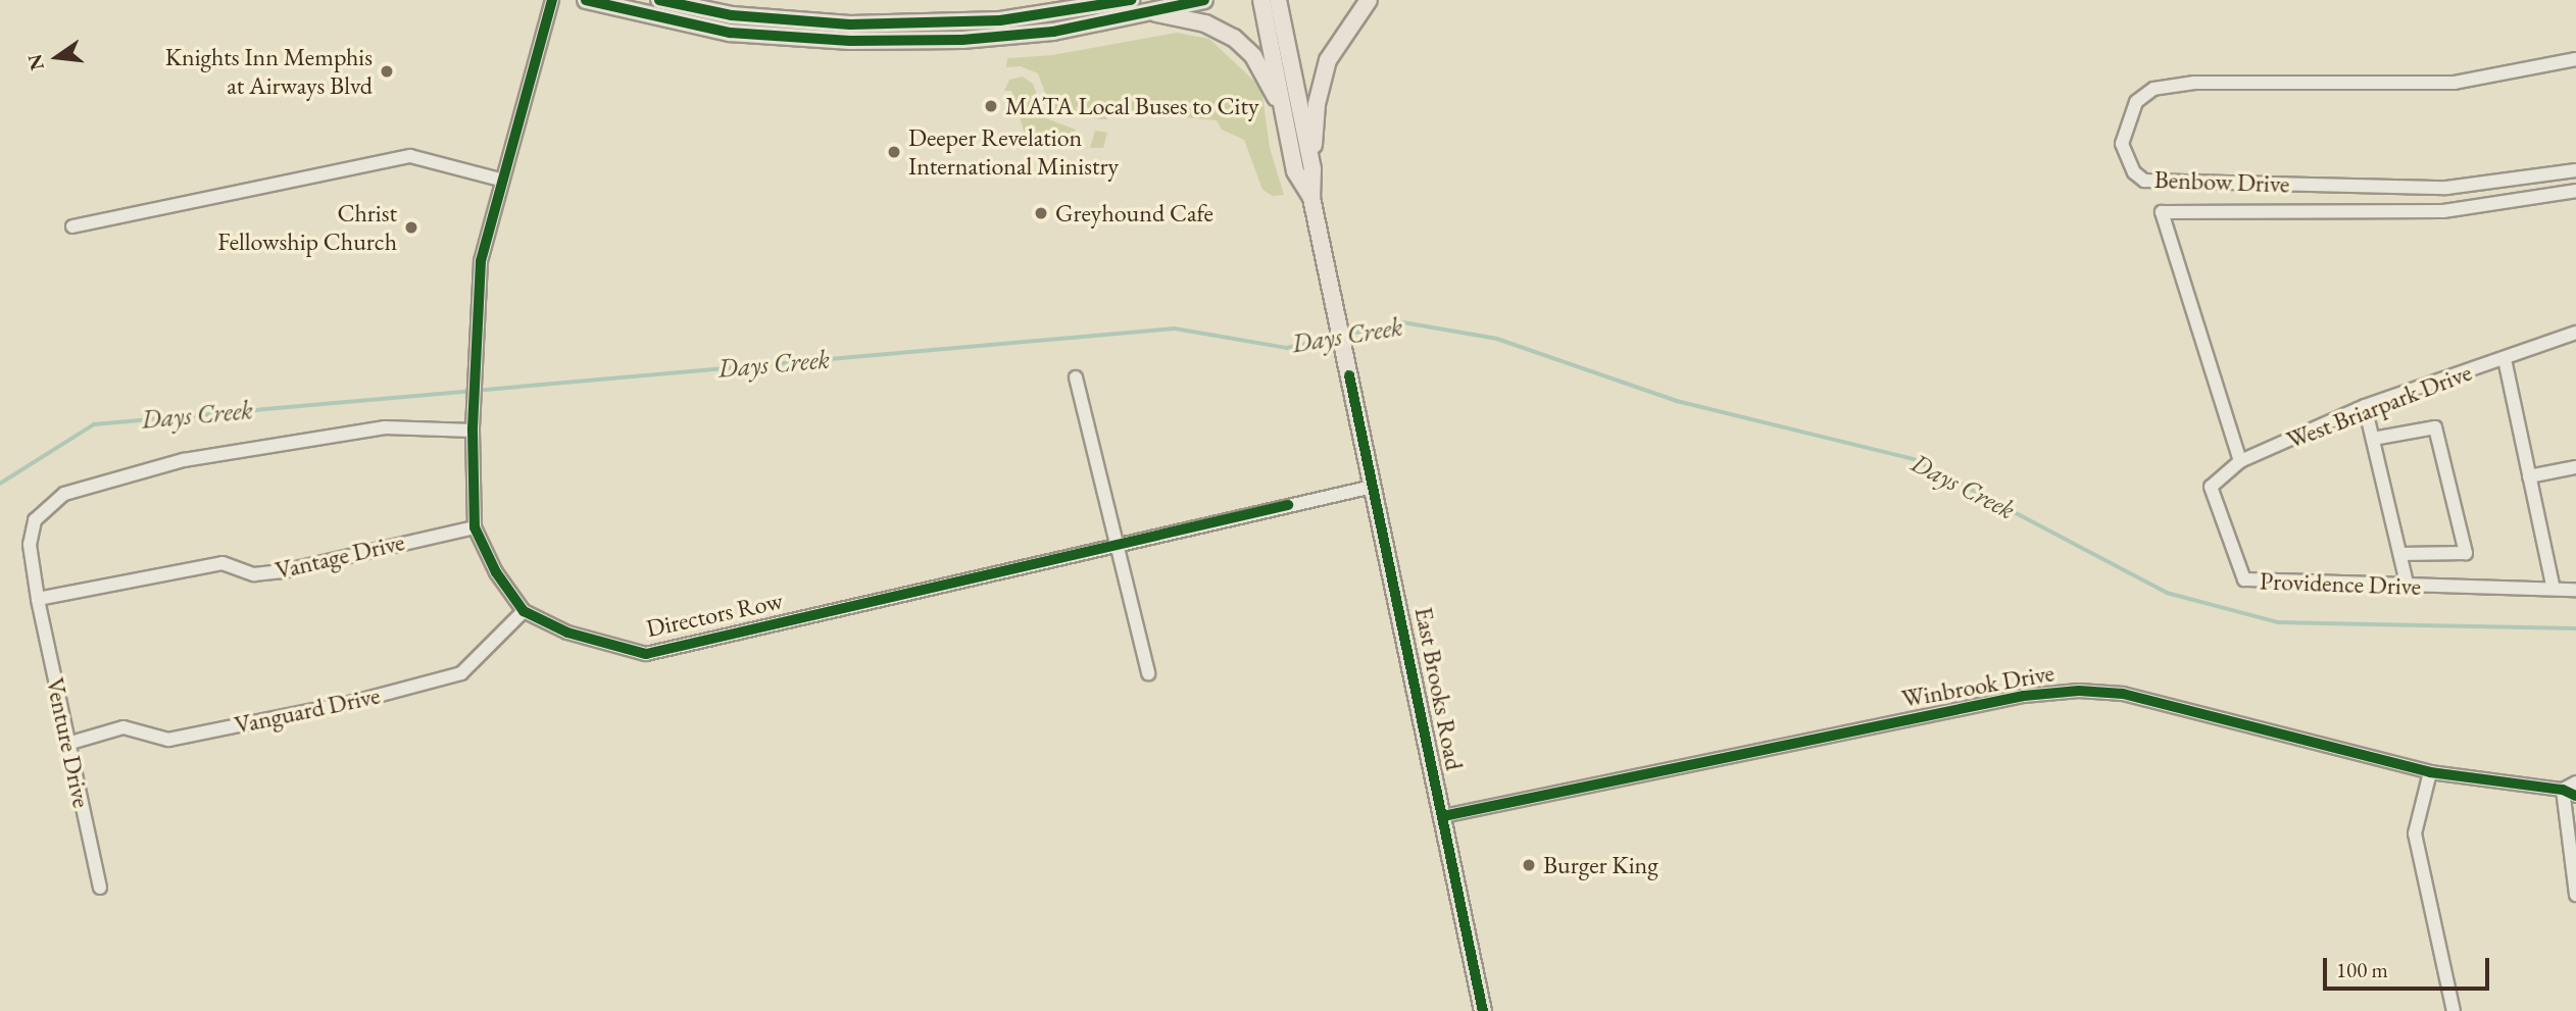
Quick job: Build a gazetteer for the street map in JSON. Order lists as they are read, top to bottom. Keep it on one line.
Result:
{"streets":{"main road":["East Brooks Road"],"street":["Benbow Drive","West Briarpark Drive","Vantage Drive","Providence Drive","Directors Row","Winbrook Drive","Vanguard Drive","Venture Drive"]},"crossings":[["West Briarpark Drive","Providence Drive"],["Vantage Drive","Directors Row"],["Vantage Drive","Venture Drive"],["Directors Row","East Brooks Road"],["Directors Row","Vanguard Drive"],["Directors Row","Venture Drive"],["Winbrook Drive","East Brooks Road"],["Vanguard Drive","Venture Drive"]],"water":["Days Creek"],"places":["Knights Inn Memphis at Airways Blvd","MATA Local Buses to City","Deeper Revelation International Ministry","Greyhound Cafe","Christ Fellowship Church","Burger King"],"scale_bar":"100 m","north":"left"}
